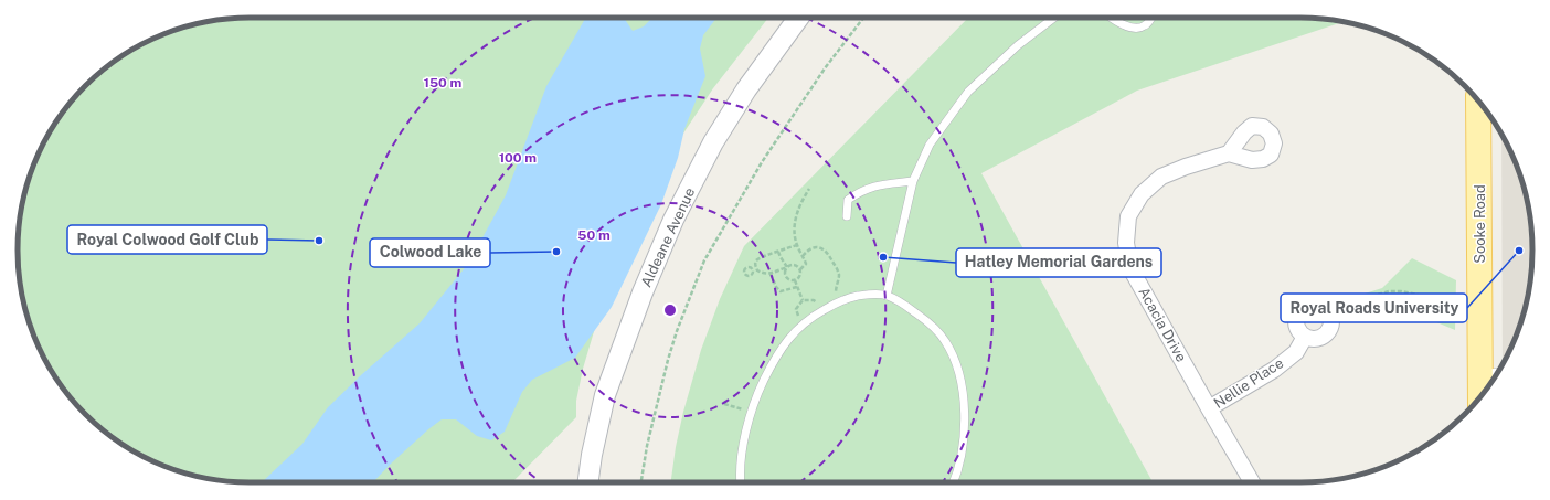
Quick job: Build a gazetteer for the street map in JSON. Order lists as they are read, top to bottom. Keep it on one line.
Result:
{"streets":{"main road":["Sooke Road"],"street":["Aldeane Avenue","Acacia Drive","Nellie Place"]},"crossings":[["Acacia Drive","Nellie Place"]],"places":["Royal Colwood Golf Club","Royal Roads University","Colwood Lake","Hatley Memorial Gardens"],"rings":["150 m","100 m","50 m"]}
